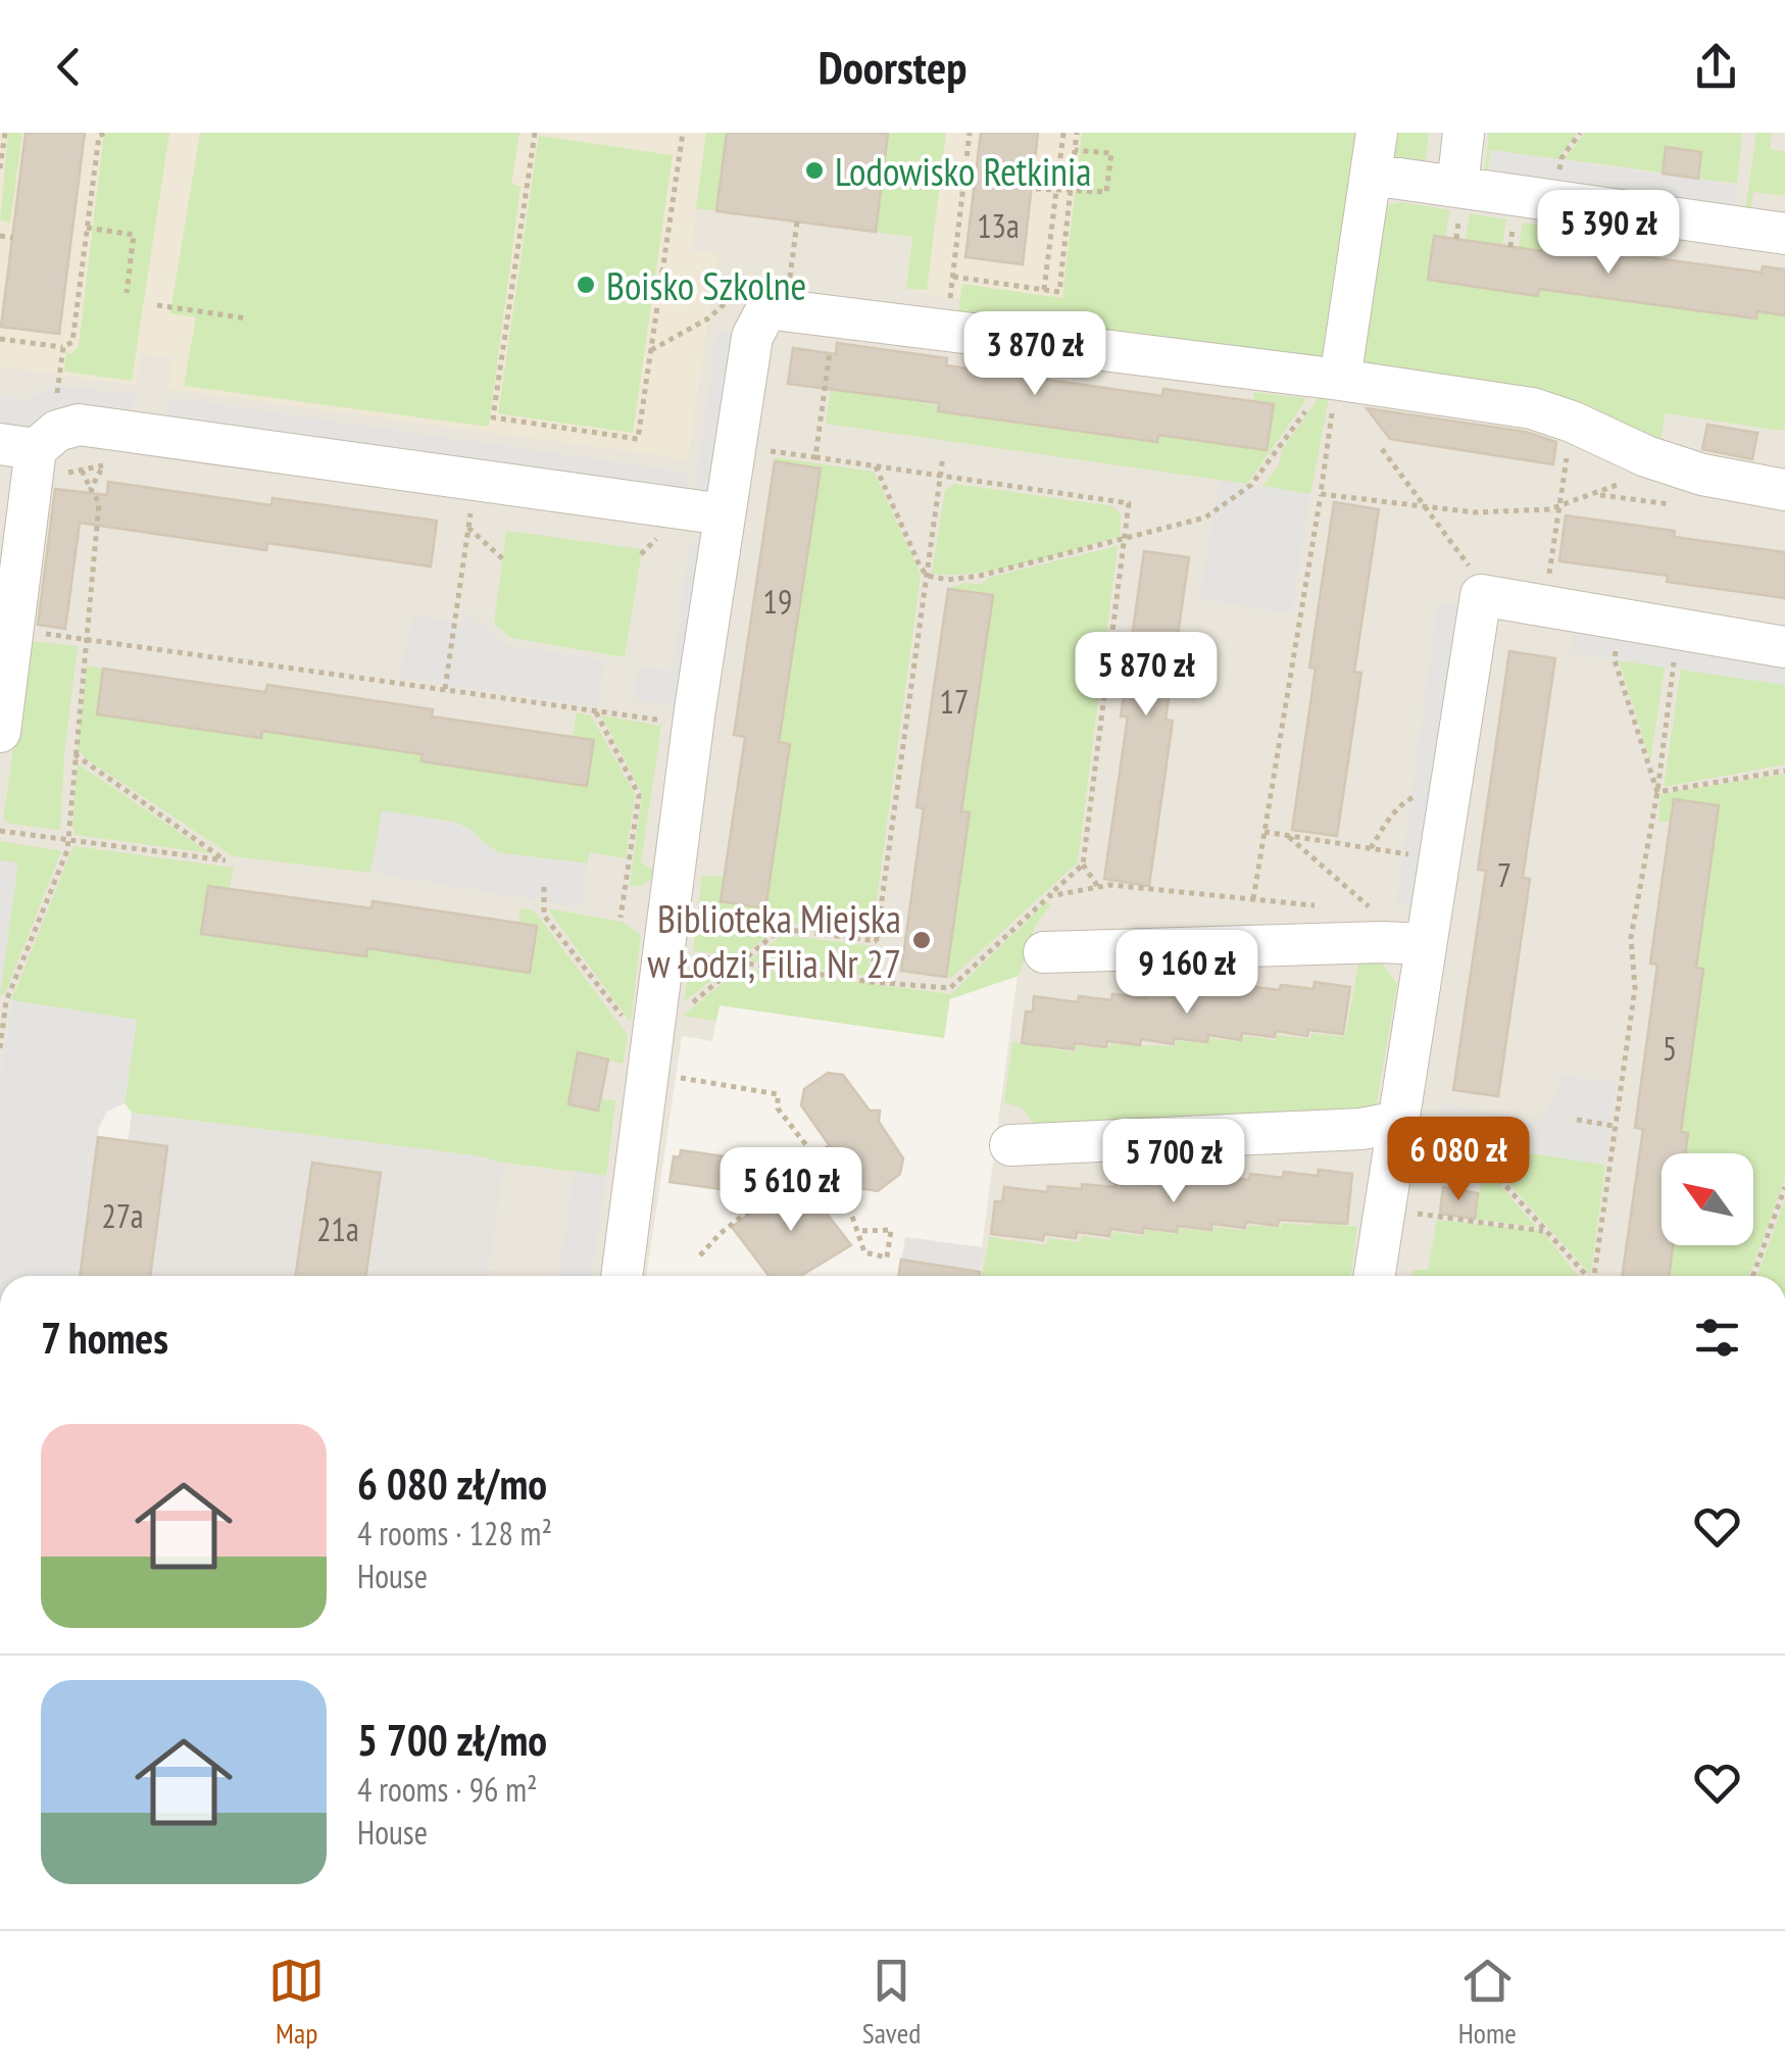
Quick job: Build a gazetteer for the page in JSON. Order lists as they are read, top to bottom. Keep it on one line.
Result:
{"places":["Lodowisko Retkinia","Boisko Szkolne","Biblioteka Miejska w Łodzi, Filia Nr 27"],"house_numbers":["13a","19","17","7","5","27a","21a"],"north":"top left","page":{"header":"Doorstep","price":["5 390 zł","3 870 zł","5 870 zł","9 160 zł","6 080 zł","5 700 zł","5 610 zł"],"heading":"7 homes","list":[{"name":"6 080 zł/mo","note":"4 rooms · 128 m² · House"},{"name":"5 700 zł/mo","note":"4 rooms · 96 m² · House"}],"tabs":["Map","Saved","Home"]}}
